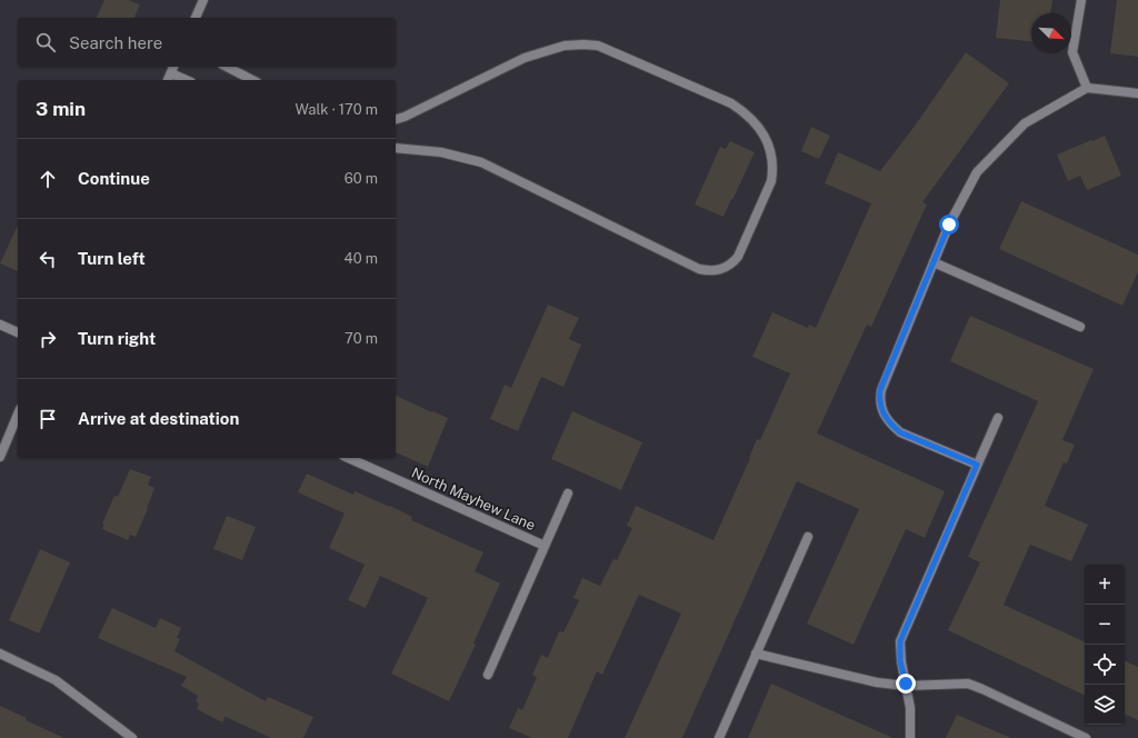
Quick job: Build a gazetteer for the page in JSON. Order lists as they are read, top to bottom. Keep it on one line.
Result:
{"streets":{"street":["North Mayhew Lane"]},"north":"bottom right","page":{"search":"Search here","heading":["3 min","Walk · 170 m"],"list":[["Continue","60 m"],["Turn left","40 m"],["Turn right","70 m"],"Arrive at destination"],"map_buttons":["+","−"]}}
